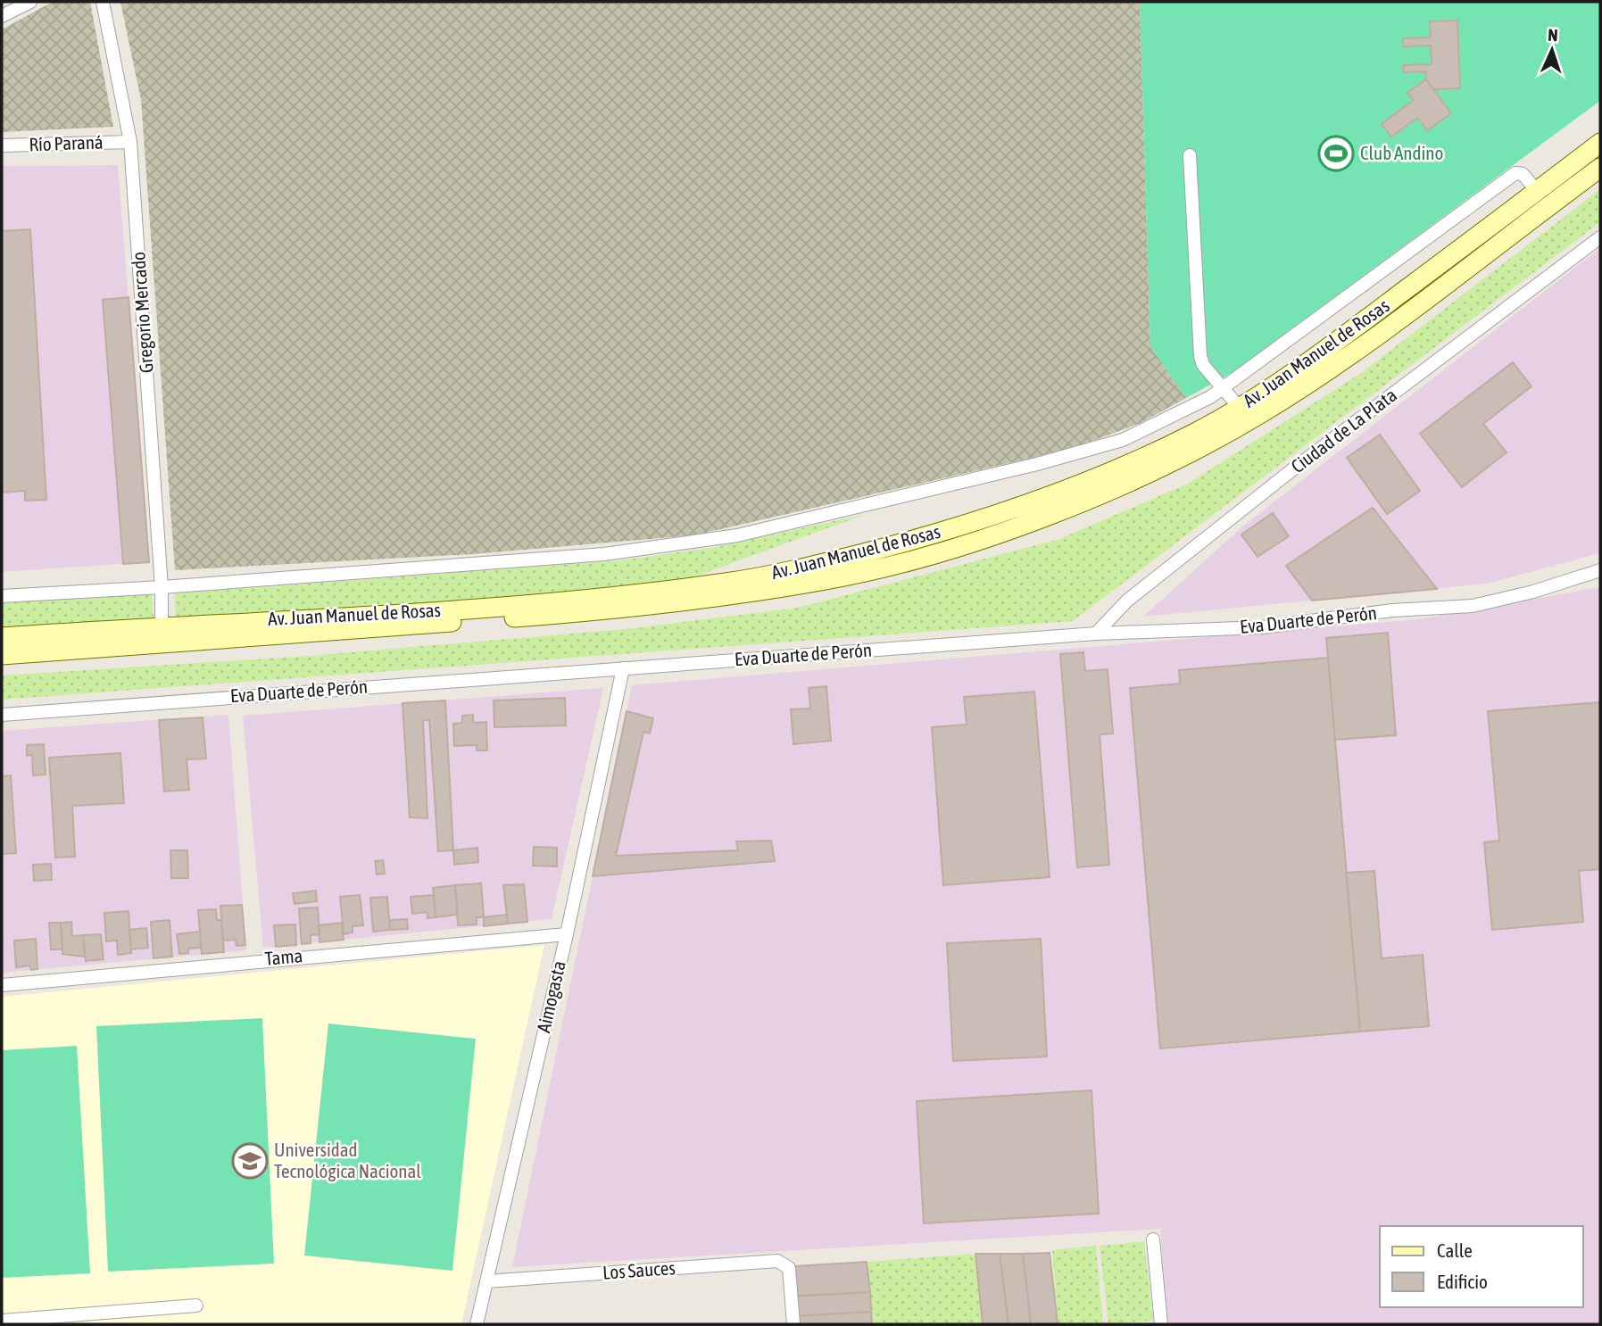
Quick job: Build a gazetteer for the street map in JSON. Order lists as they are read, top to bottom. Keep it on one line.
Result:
{"streets":{"main road":["Av. Juan Manuel de Rosas"],"street":["Río Paraná","Gregorio Mercado","Ciudad de La Plata","Eva Duarte de Perón","Tama","Aimogasta","Los Sauces"]},"crossings":[["Río Paraná","Gregorio Mercado"],["Gregorio Mercado","Av. Juan Manuel de Rosas"],["Ciudad de La Plata","Eva Duarte de Perón"],["Eva Duarte de Perón","Aimogasta"],["Tama","Aimogasta"],["Aimogasta","Los Sauces"]],"places":{"sports":["Club Andino"],"school or university":["Universidad Tecnológica Nacional"]},"legend":["Calle","Edificio"],"north":"top"}
